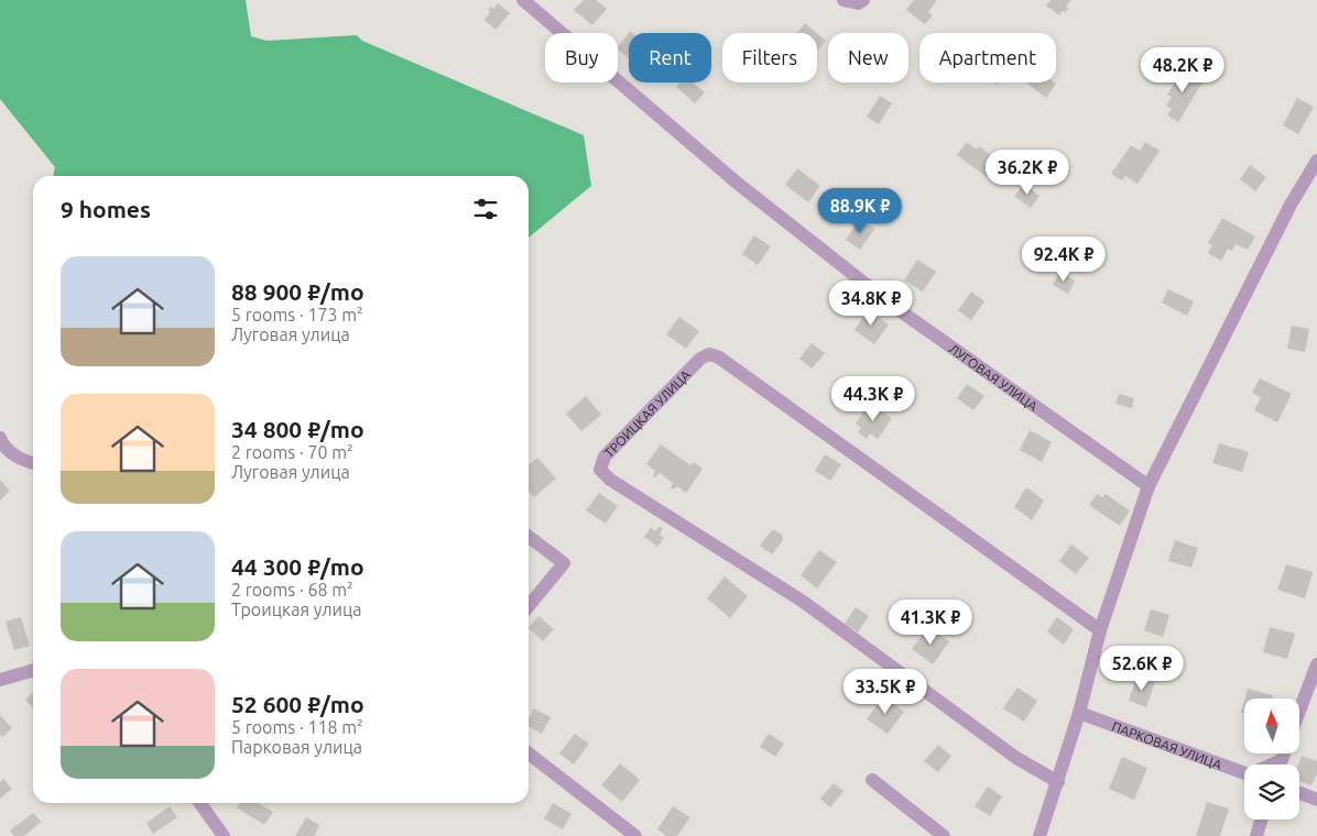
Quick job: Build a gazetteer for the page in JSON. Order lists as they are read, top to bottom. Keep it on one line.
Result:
{"streets":{"street":["ЛУГОВАЯ УЛИЦА","ТРОИЦКАЯ УЛИЦА","ПАРКОВАЯ УЛИЦА"]},"north":"top","page":{"chip":["Buy","Rent","Filters","New","Apartment"],"price":["48.2K ₽","36.2K ₽","88.9K ₽","92.4K ₽","34.8K ₽","44.3K ₽","41.3K ₽","52.6K ₽","33.5K ₽"],"heading":"9 homes","list":[{"name":"88 900 ₽/mo","note":"5 rooms · 173 m² · Луговая улица"},{"name":"34 800 ₽/mo","note":"2 rooms · 70 m² · Луговая улица"},{"name":"44 300 ₽/mo","note":"2 rooms · 68 m² · Троицкая улица"},{"name":"52 600 ₽/mo","note":"5 rooms · 118 m² · Парковая улица"}]}}
